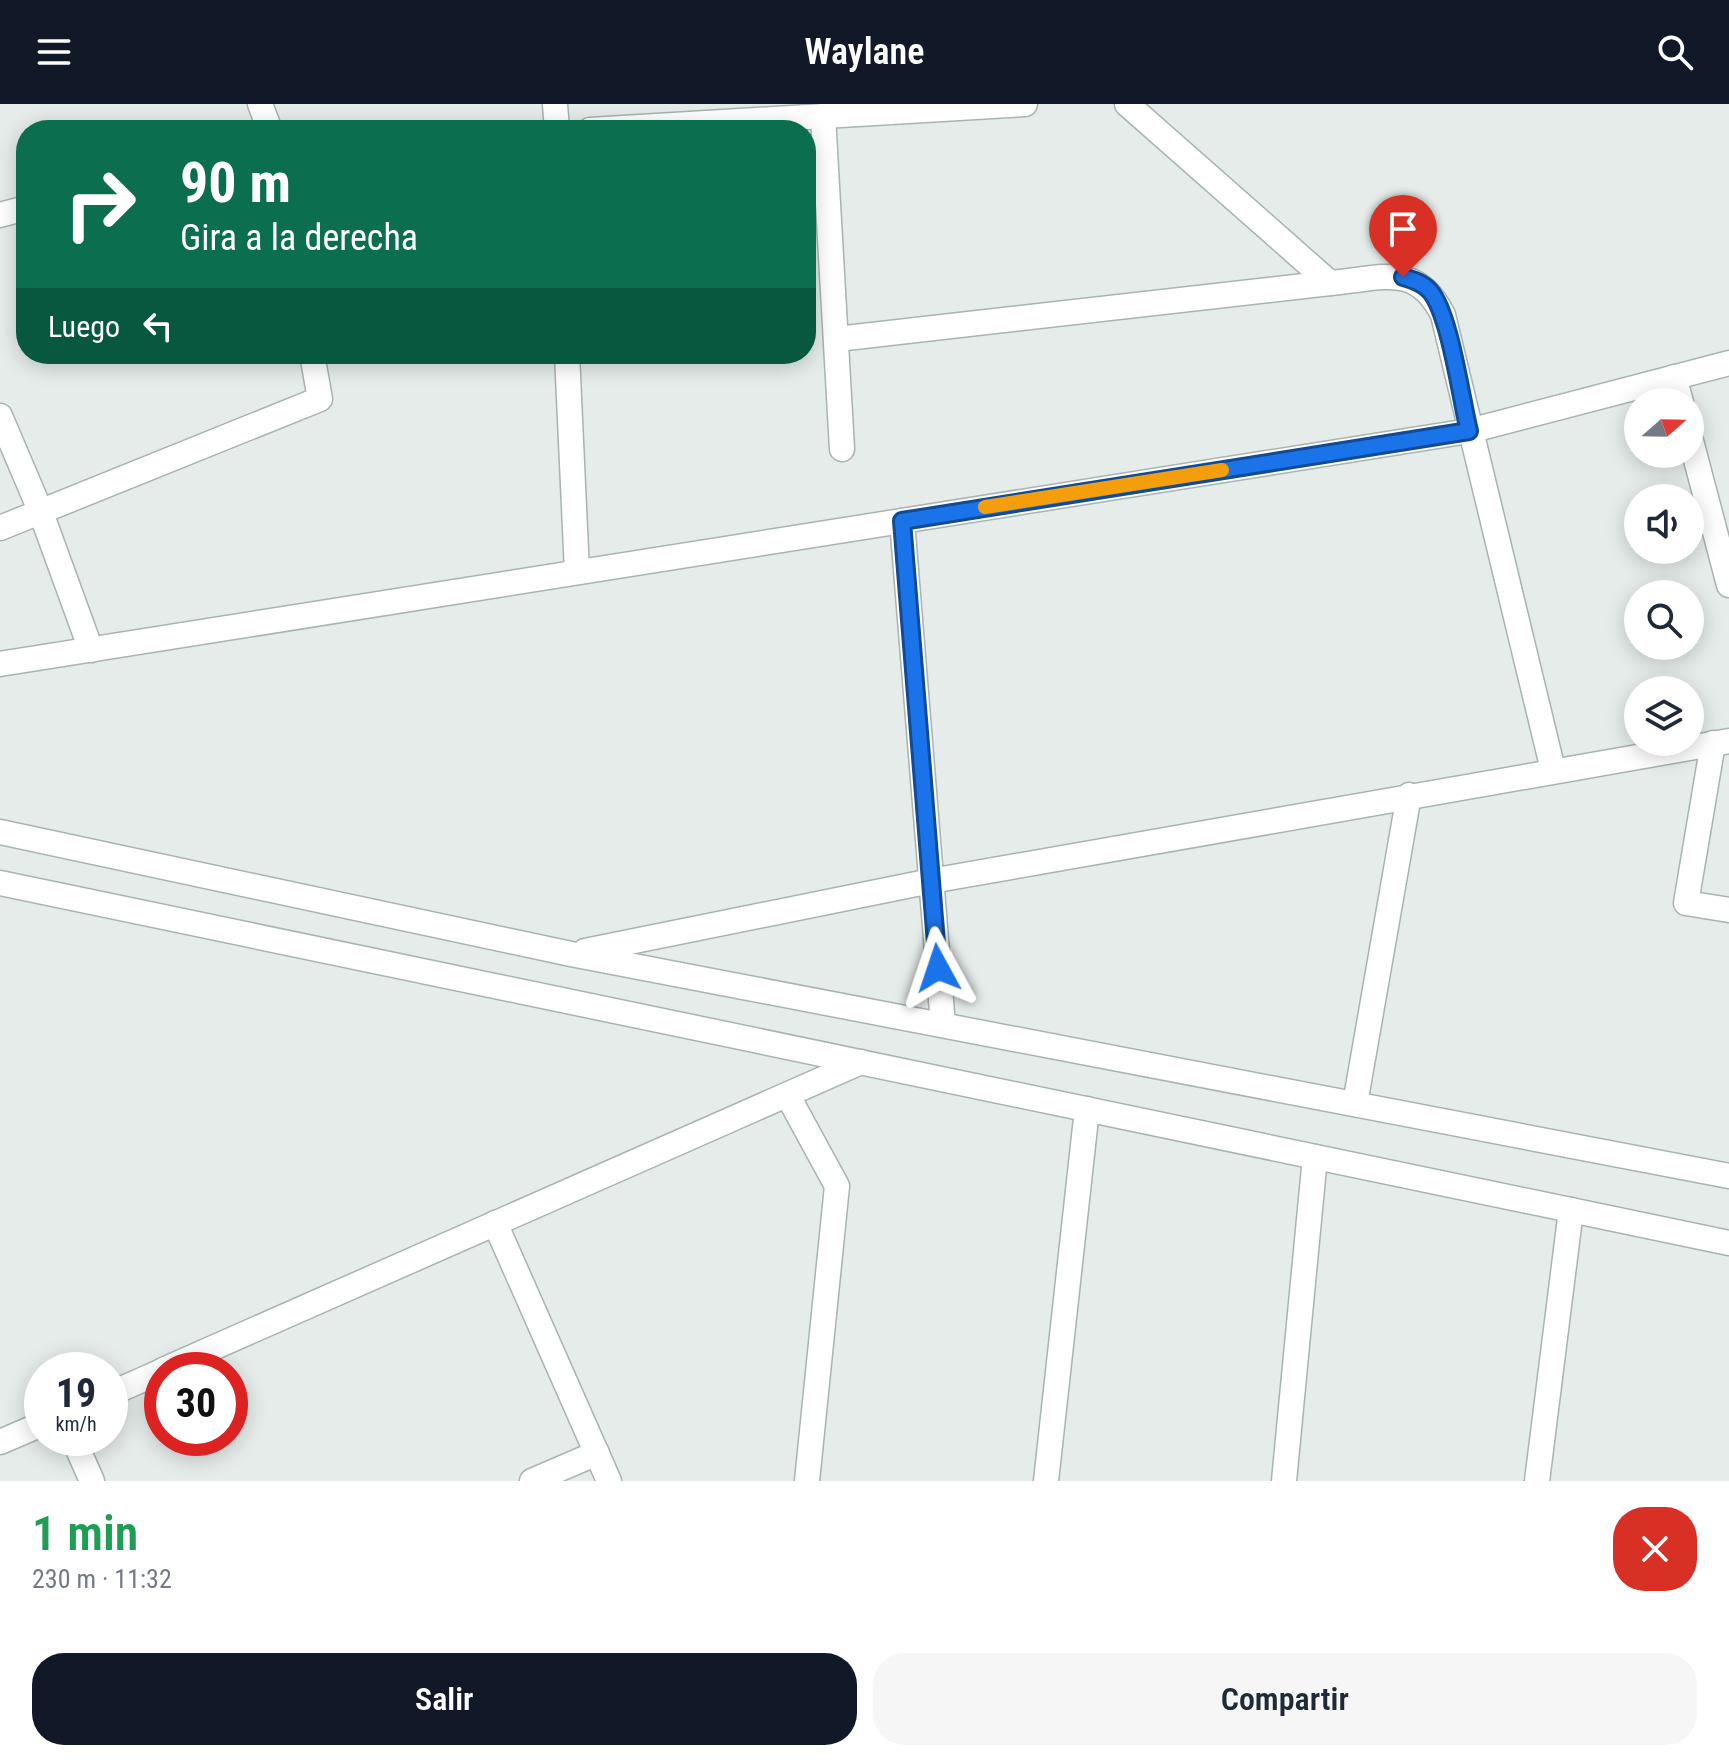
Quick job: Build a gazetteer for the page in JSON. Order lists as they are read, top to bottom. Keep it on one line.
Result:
{"north":"right","page":{"header":"Waylane","turn":["90 m","Gira a la derecha"],"then":"Luego","speed":"19 km/h","limit":"30","heading":["1 min","230 m · 11:32"],"buttons":["Salir","Compartir"]}}
